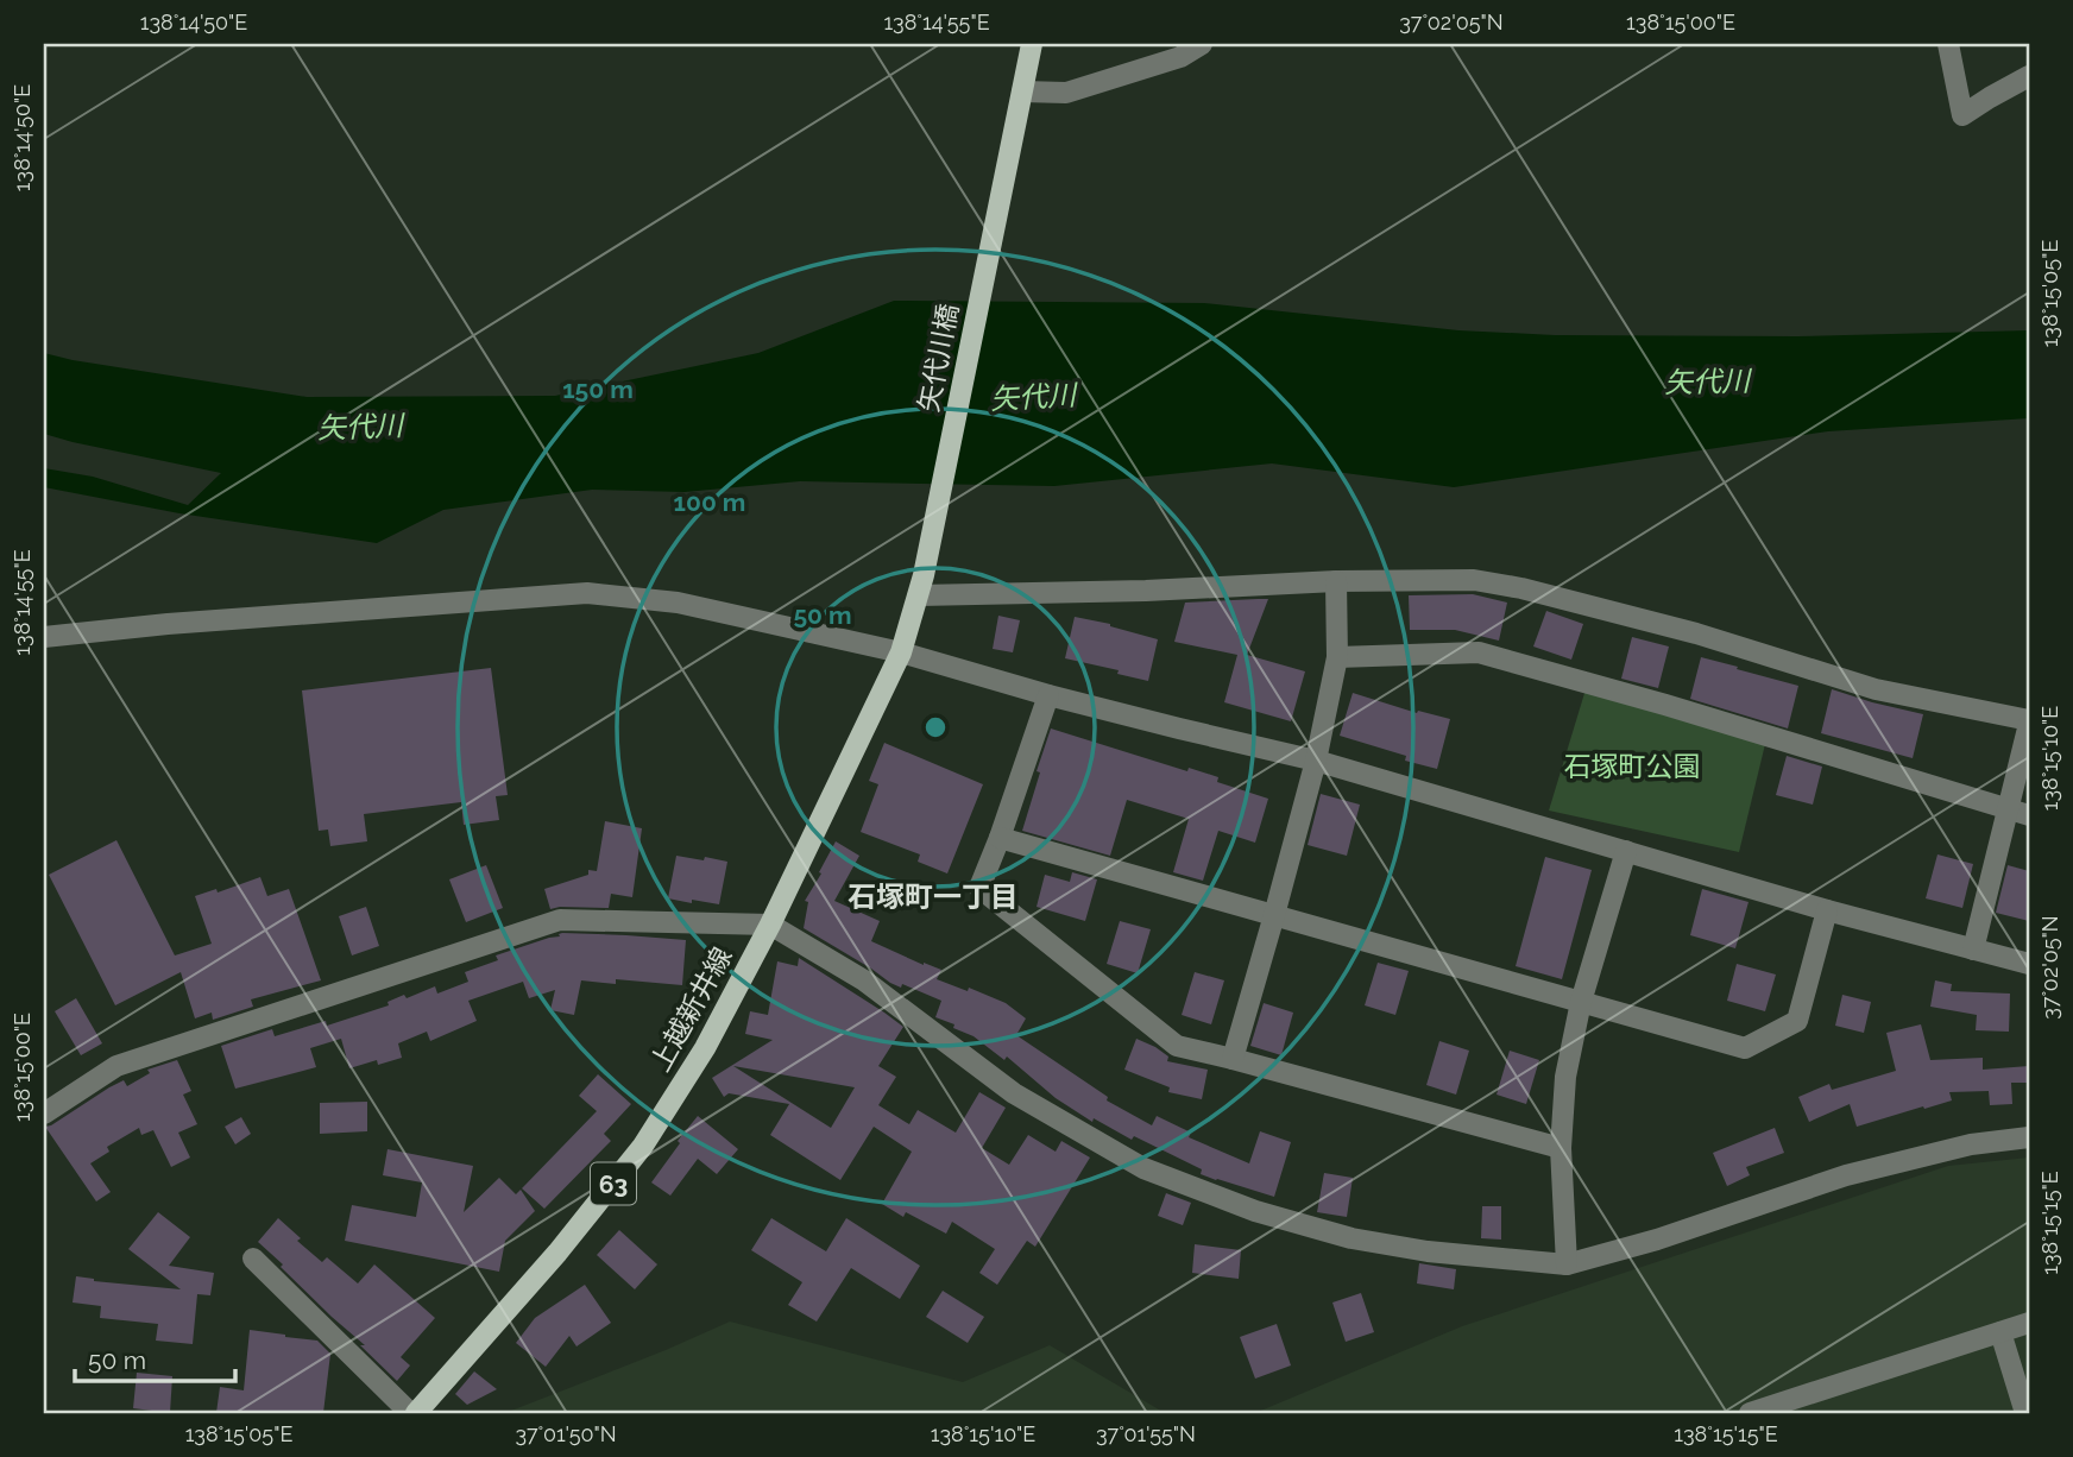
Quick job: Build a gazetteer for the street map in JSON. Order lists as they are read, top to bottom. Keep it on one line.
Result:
{"streets":{"main road":["矢代川橋","上越新井線","63"]},"crossings":[["矢代川橋","上越新井線"],["矢代川橋","63"]],"districts":["石塚町一丁目"],"water":["矢代川"],"parks":["石塚町公園"],"scale_bar":"50 m","coordinates":["138°14'50\"E","138°14'55\"E","37°02'05\"N","138°15'00\"E","138°15'05\"E","138°15'10\"E","138°15'15\"E","37°01'50\"N","37°01'55\"N"],"rings":["150 m","100 m","50 m"]}
